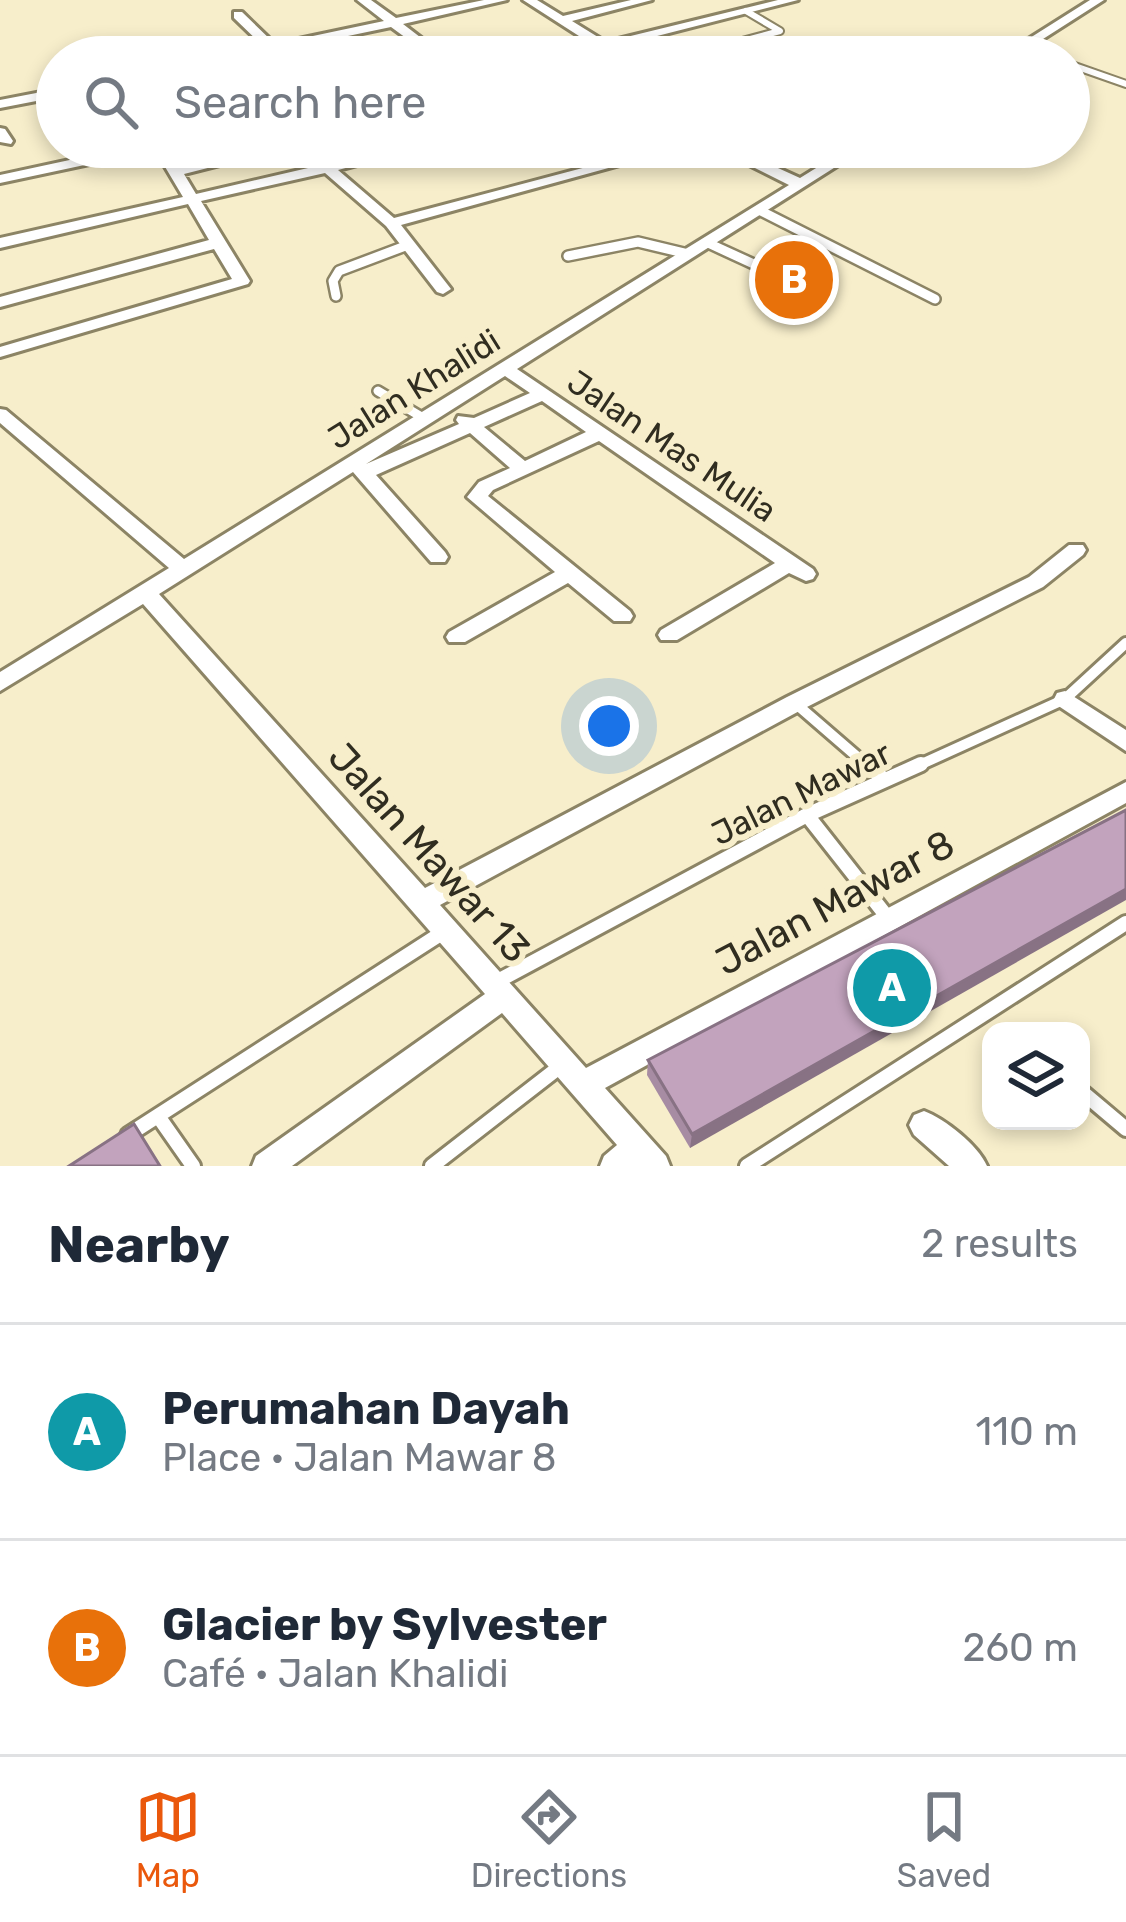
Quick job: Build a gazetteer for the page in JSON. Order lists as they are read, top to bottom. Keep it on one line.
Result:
{"streets":{"street":["Jalan Khalidi","Jalan Mas Mulia","Jalan Mawar 13","Jalan Mawar 8"],"lane":["Jalan Mawar"]},"crossings":[["Jalan Khalidi","Jalan Mas Mulia"],["Jalan Khalidi","Jalan Mawar 13"],["Jalan Mawar","Jalan Mawar 13"],["Jalan Mawar 13","Jalan Mawar 8"]],"page":{"search":"Search here","pins":["B","A"],"heading":["Nearby","2 results"],"list":[{"mark":"A","name":"Perumahan Dayah","note":"Place · Jalan Mawar 8","value":"110 m"},{"mark":"B","name":"Glacier by Sylvester","note":"Café · Jalan Khalidi","value":"260 m"}],"nav":["Map","Directions","Saved"]}}
